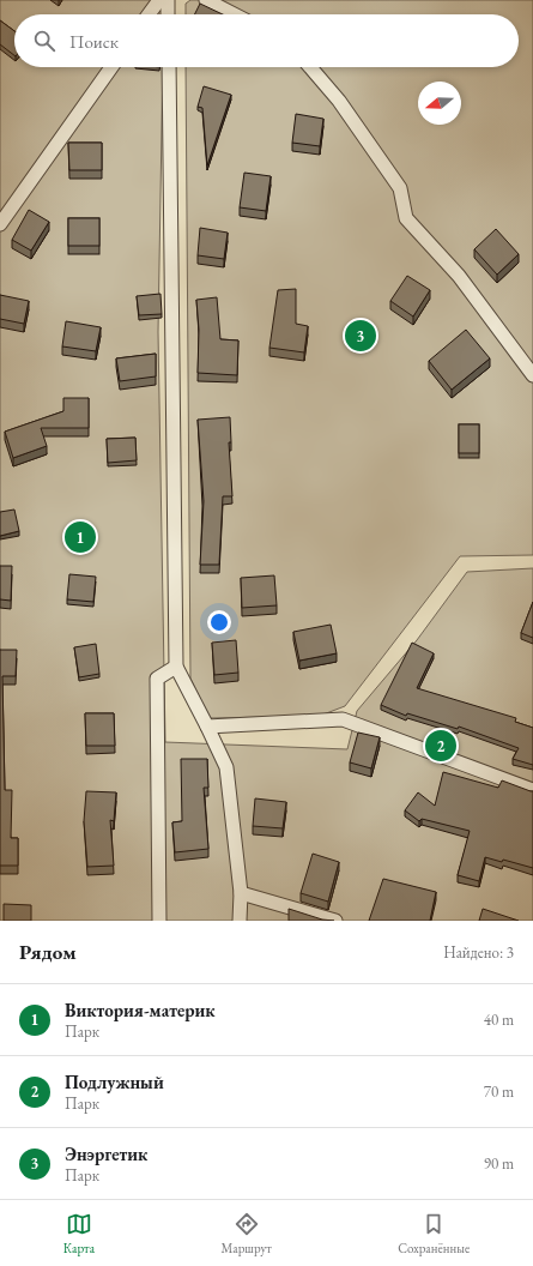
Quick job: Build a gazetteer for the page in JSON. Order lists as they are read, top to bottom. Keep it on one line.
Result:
{"north":"left","page":{"search":"Поиск","pins":["3","1","2"],"heading":["Рядом","Найдено: 3"],"list":[{"mark":"1","name":"Виктория-материк","note":"Парк","value":"40 m"},{"mark":"2","name":"Подлужный","note":"Парк","value":"70 m"},{"mark":"3","name":"Энэргетик","note":"Парк","value":"90 m"}],"nav":["Карта","Маршрут","Сохранённые"]}}
